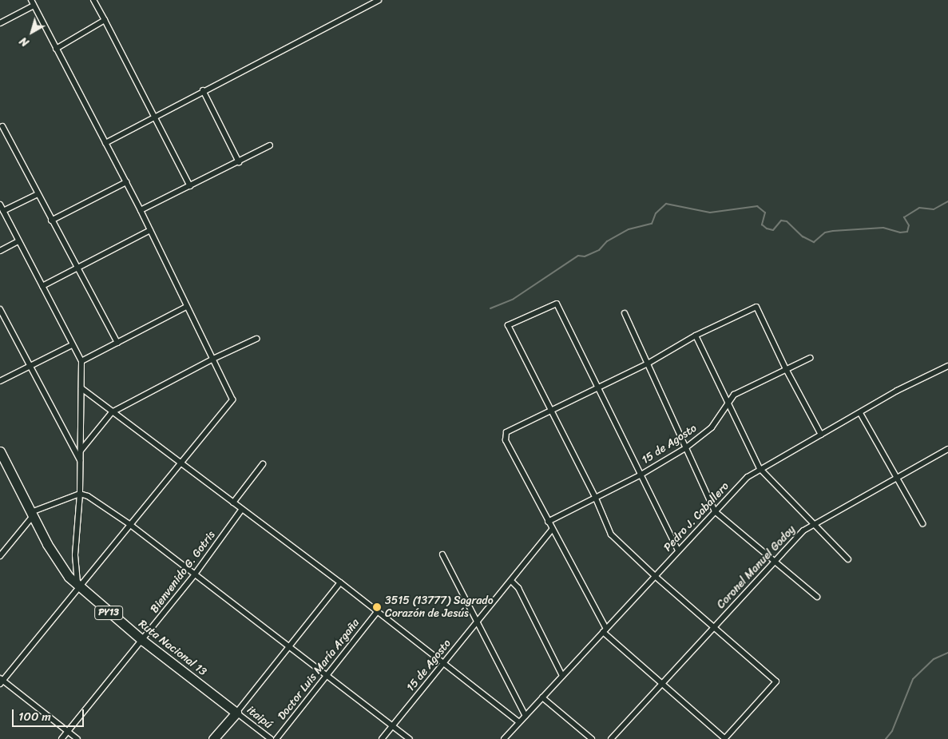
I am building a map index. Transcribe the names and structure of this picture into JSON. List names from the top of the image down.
{
  "streets": {
    "highway": ["PY13", "Ruta Nacional 13"],
    "street": [
      "15 de Agosto",
      "Pedro J. Caballero",
      "Coronel Manuel Godoy",
      "Bienvenido G. Gotris",
      "Doctor Luis María Argaña",
      "itaipú"
    ]
  },
  "crossings": [
    ["Bienvenido G. Gotris", "Ruta Nacional 13"],
    ["Ruta Nacional 13", "itaipú"]
  ],
  "places": ["3515 (13777) Sagrado Corazón de Jesús"],
  "scale_bar": "100 m",
  "north": "bottom left"
}
